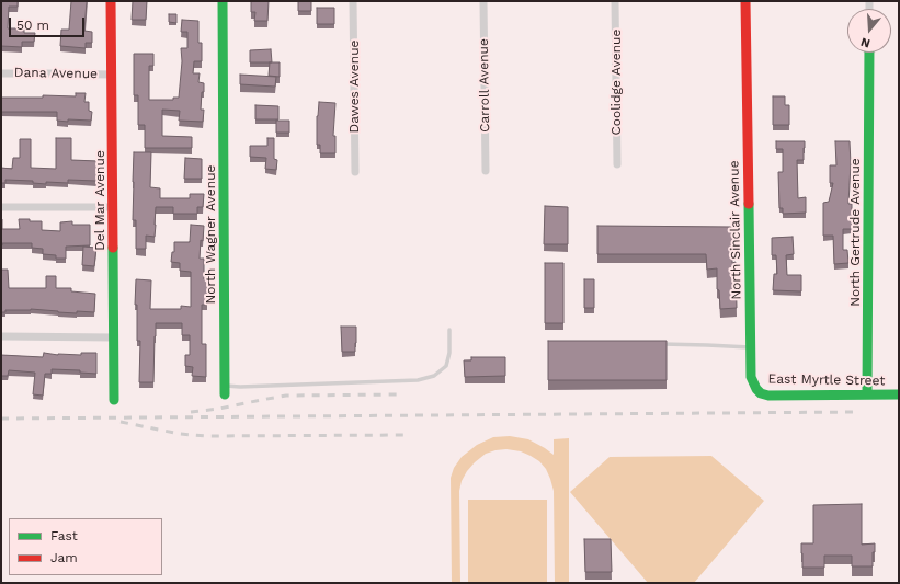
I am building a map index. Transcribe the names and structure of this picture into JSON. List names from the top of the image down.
{
  "streets": {
    "street": [
      "Dana Avenue",
      "Coolidge Avenue",
      "Carroll Avenue",
      "Dawes Avenue",
      "Del Mar Avenue",
      "North Sinclair Avenue",
      "North Gertrude Avenue",
      "North Wagner Avenue",
      "East Myrtle Street"
    ]
  },
  "crossings": [
    ["Dana Avenue", "Del Mar Avenue"],
    ["North Sinclair Avenue", "East Myrtle Street"],
    ["North Gertrude Avenue", "East Myrtle Street"]
  ],
  "legend": ["Fast", "Jam"],
  "scale_bar": "50 m",
  "north": "bottom"
}
